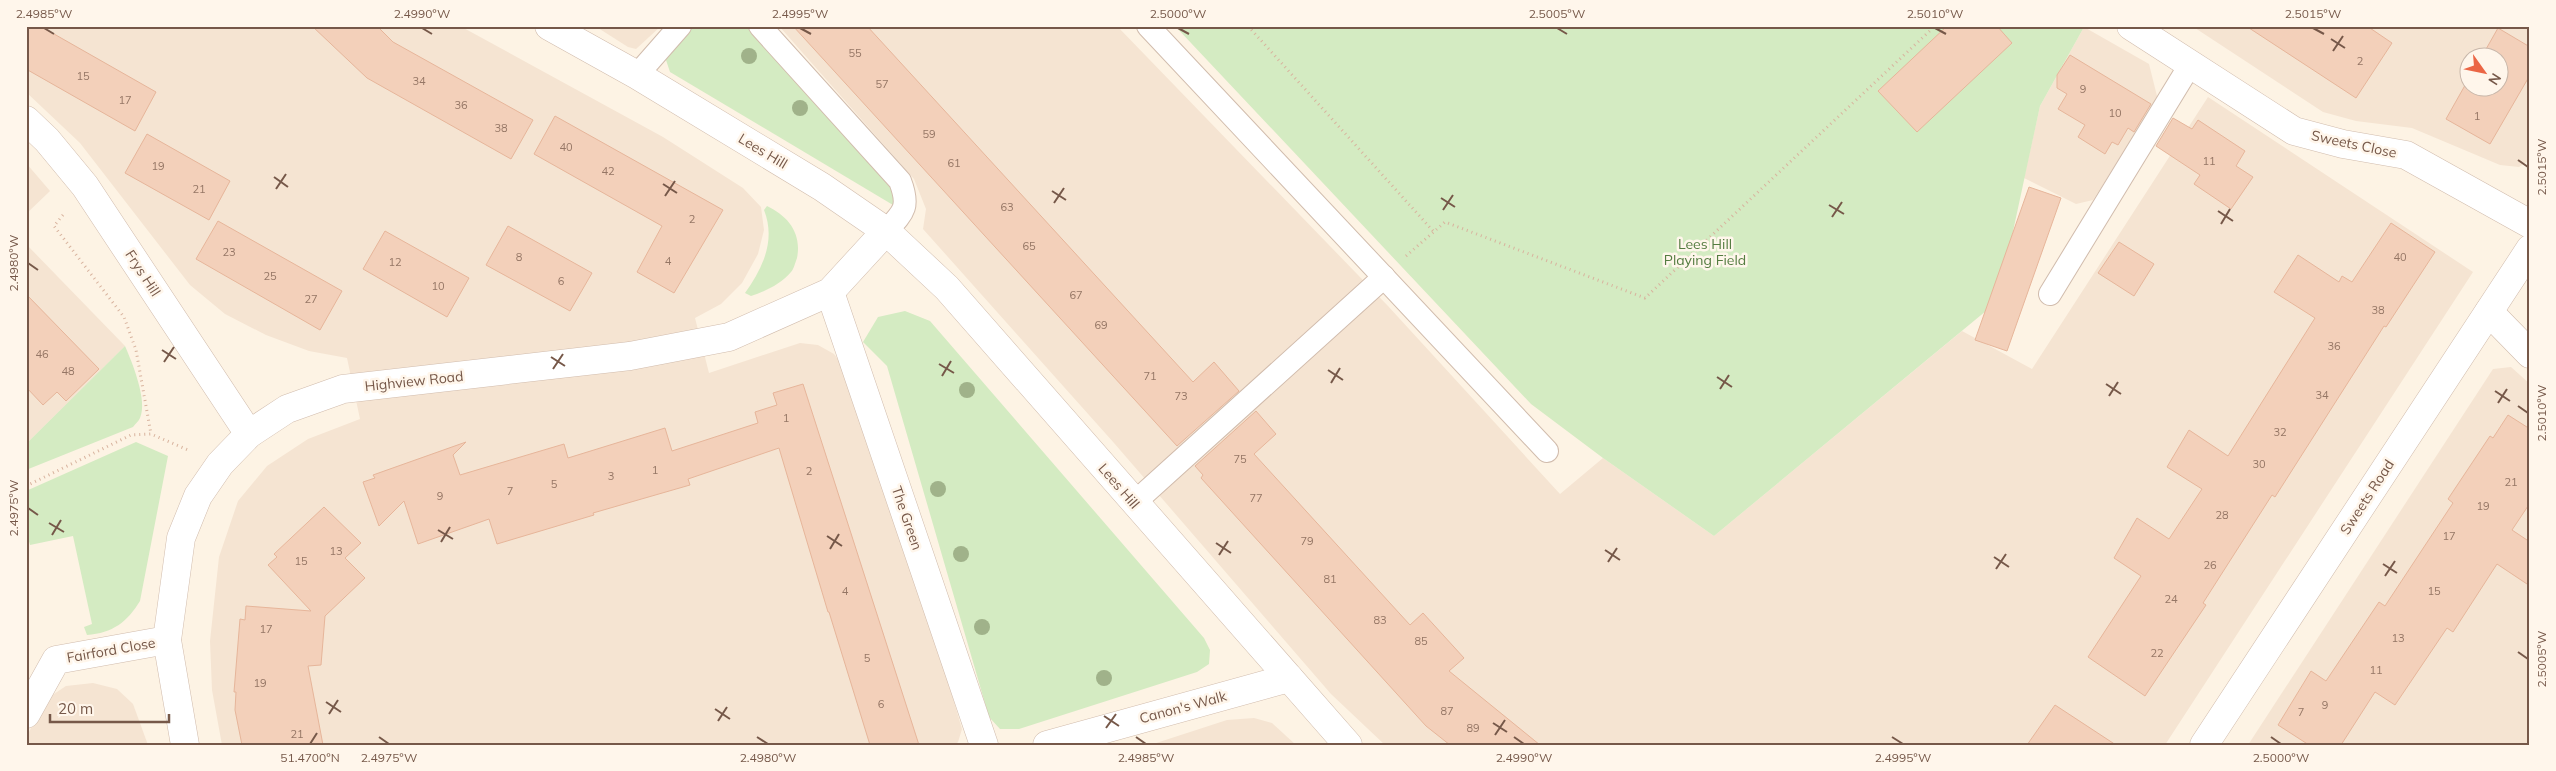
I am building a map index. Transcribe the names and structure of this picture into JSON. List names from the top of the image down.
{
  "streets": {
    "street": [
      "Sweets Close",
      "Lees Hill",
      "Frys Hill",
      "Highview Road",
      "Sweets Road",
      "The Green",
      "Fairford Close",
      "Canon's Walk"
    ]
  },
  "crossings": [
    ["Lees Hill", "Highview Road"],
    ["Lees Hill", "Canon's Walk"],
    ["Frys Hill", "Highview Road"],
    ["Highview Road", "The Green"],
    ["Highview Road", "Fairford Close"]
  ],
  "parks": ["Lees Hill Playing Field"],
  "house_numbers": [
    "55",
    "2",
    "15",
    "34",
    "57",
    "9",
    "17",
    "36",
    "10",
    "1",
    "38",
    "59",
    "40",
    "11",
    "61",
    "19",
    "42",
    "21",
    "63",
    "2",
    "65",
    "23",
    "8",
    "40",
    "4",
    "12",
    "25",
    "6",
    "10",
    "67",
    "27",
    "38",
    "69",
    "36",
    "46",
    "48",
    "71",
    "34",
    "73",
    "1",
    "32",
    "75",
    "30",
    "1",
    "2",
    "3",
    "21",
    "5",
    "7",
    "9",
    "77",
    "19",
    "28",
    "17",
    "79",
    "13",
    "15",
    "26",
    "81",
    "4",
    "15",
    "24",
    "83",
    "17",
    "13",
    "85",
    "22",
    "5",
    "11",
    "19",
    "6",
    "9",
    "87",
    "7",
    "89",
    "21"
  ],
  "scale_bar": "20 m",
  "north": "bottom right",
  "coordinates": [
    "2.4985°W",
    "2.4990°W",
    "2.4995°W",
    "2.5000°W",
    "2.5005°W",
    "2.5010°W",
    "2.5015°W",
    "2.4980°W",
    "2.4975°W",
    "51.4700°N"
  ]
}
